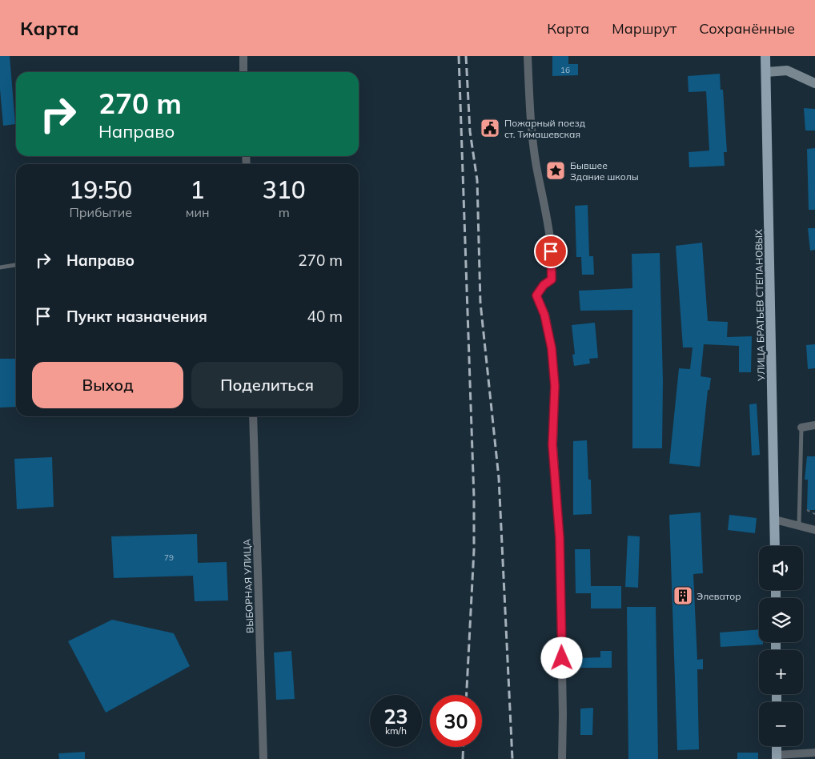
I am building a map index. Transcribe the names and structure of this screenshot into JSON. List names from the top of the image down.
{
  "streets": {
    "main road": ["УЛИЦА БРАТЬЕВ СТЕПАНОВЫХ"],
    "street": ["ВЫБОРНАЯ УЛИЦА"]
  },
  "places": {
    "public building": ["Пожарный поезд ст. Тимашевская"],
    "place": ["Бывшее Здание школы"],
    "building": ["Элеватор"]
  },
  "house_numbers": ["16", "79"],
  "page": {
    "header": "Карта",
    "nav": ["Карта", "Маршрут", "Сохранённые"],
    "turn": ["270 m", "Направо"],
    "eta": [
      "19:50",
      "Прибытие",
      "1",
      "мин",
      "310",
      "m"
    ],
    "list": [
      {
        "name": "Направо",
        "value": "270 m"
      },
      {
        "name": "Пункт назначения",
        "value": "40 m"
      }
    ],
    "buttons": ["Выход", "Поделиться"],
    "map_buttons": ["+", "−"],
    "speed": "23 km/h",
    "limit": "30"
  }
}
